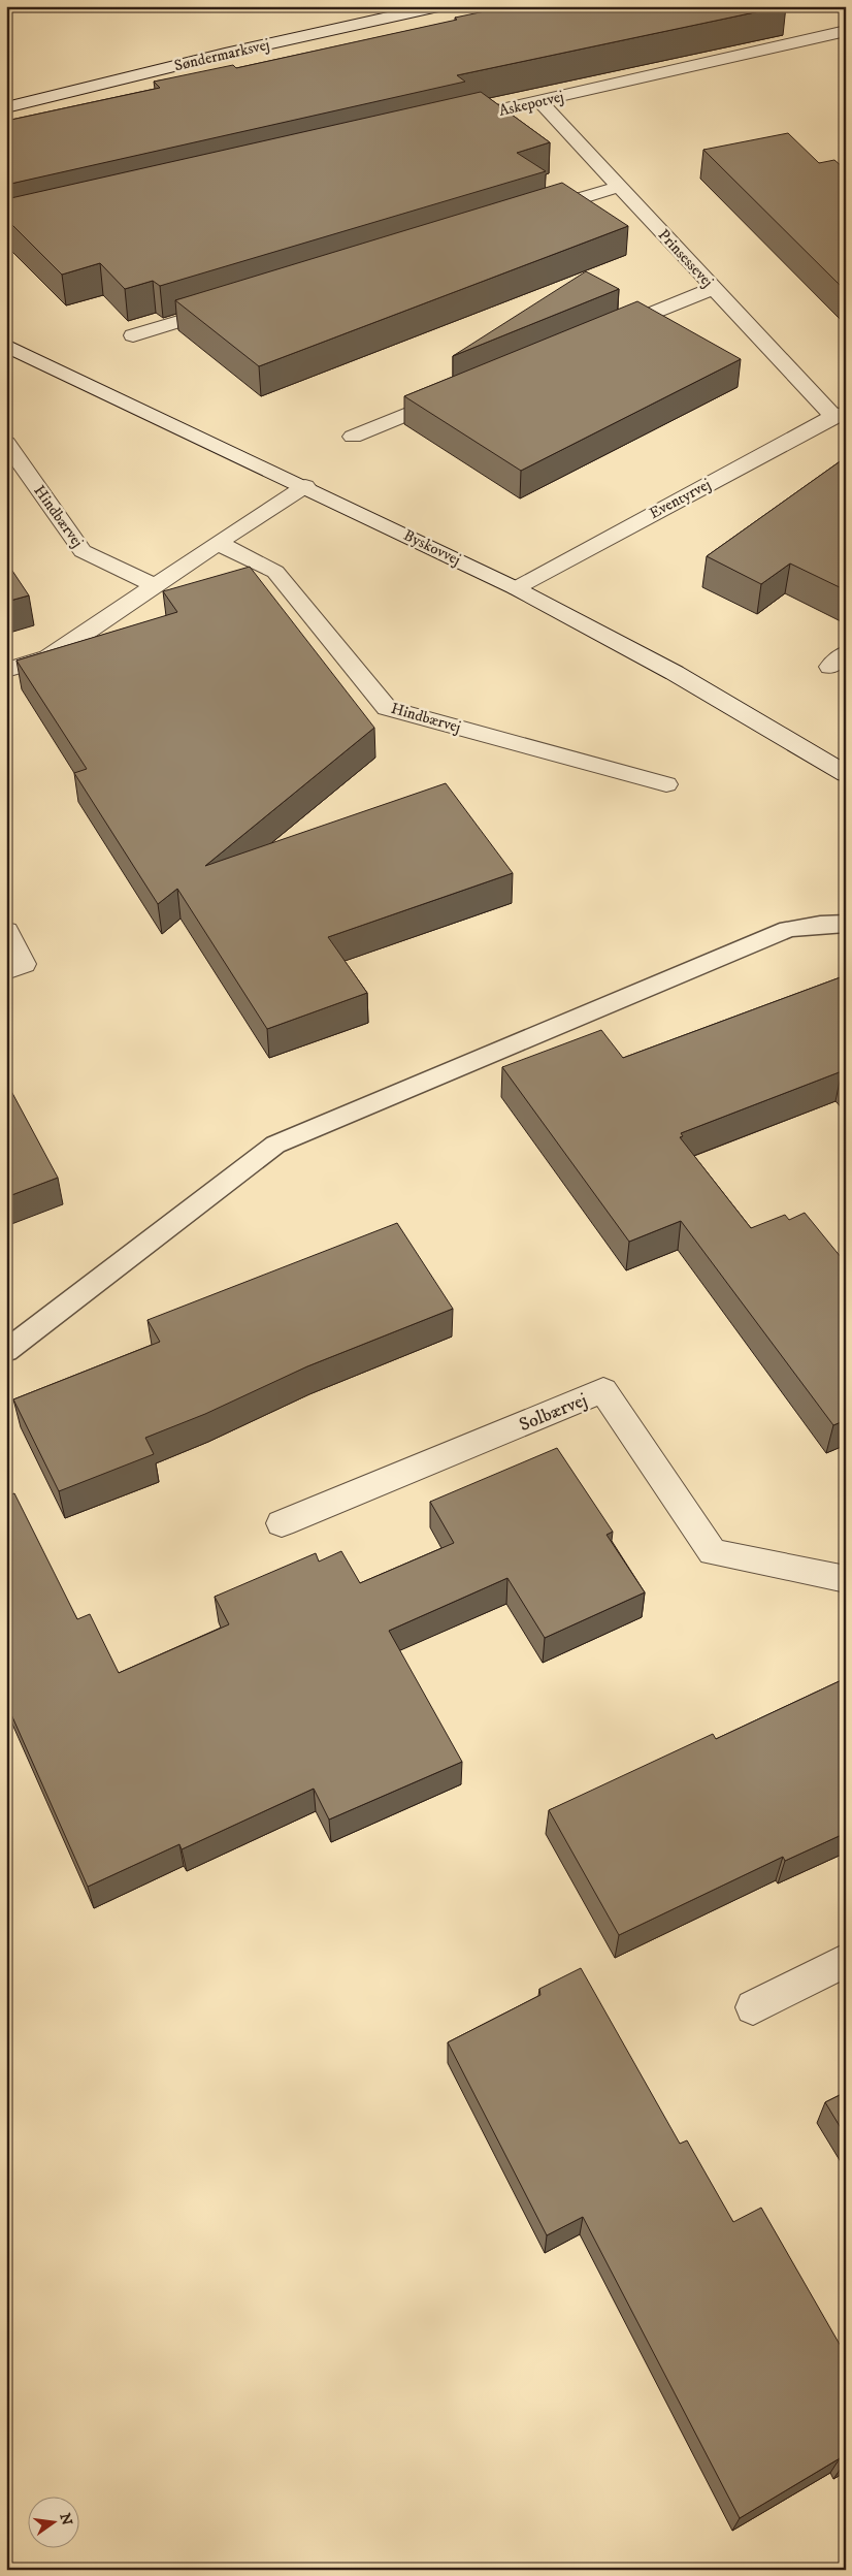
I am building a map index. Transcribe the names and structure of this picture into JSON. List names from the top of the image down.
{
  "streets": {
    "street": [
      "Søndermarksvej",
      "Askepotvej",
      "Prinsessevej",
      "Eventyrvej",
      "Hindbærvej",
      "Byskovvej",
      "Solbærvej"
    ]
  },
  "crossings": [
    ["Askepotvej", "Prinsessevej"],
    ["Prinsessevej", "Eventyrvej"],
    ["Eventyrvej", "Byskovvej"]
  ],
  "north": "right"
}
